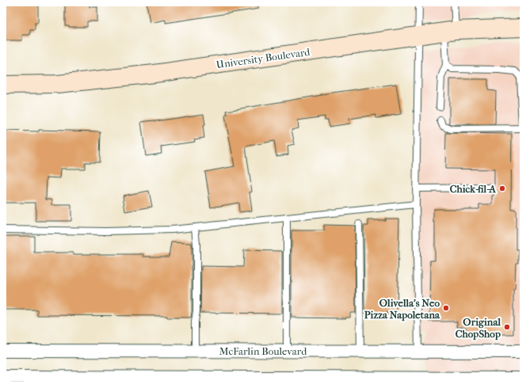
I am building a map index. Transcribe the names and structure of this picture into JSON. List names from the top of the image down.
{
  "streets": {
    "street": ["University Boulevard", "McFarlin Boulevard"]
  },
  "places": ["Chick-fil-A", "Olivella’s Neo Pizza Napoletana", "Original ChopShop"]
}
